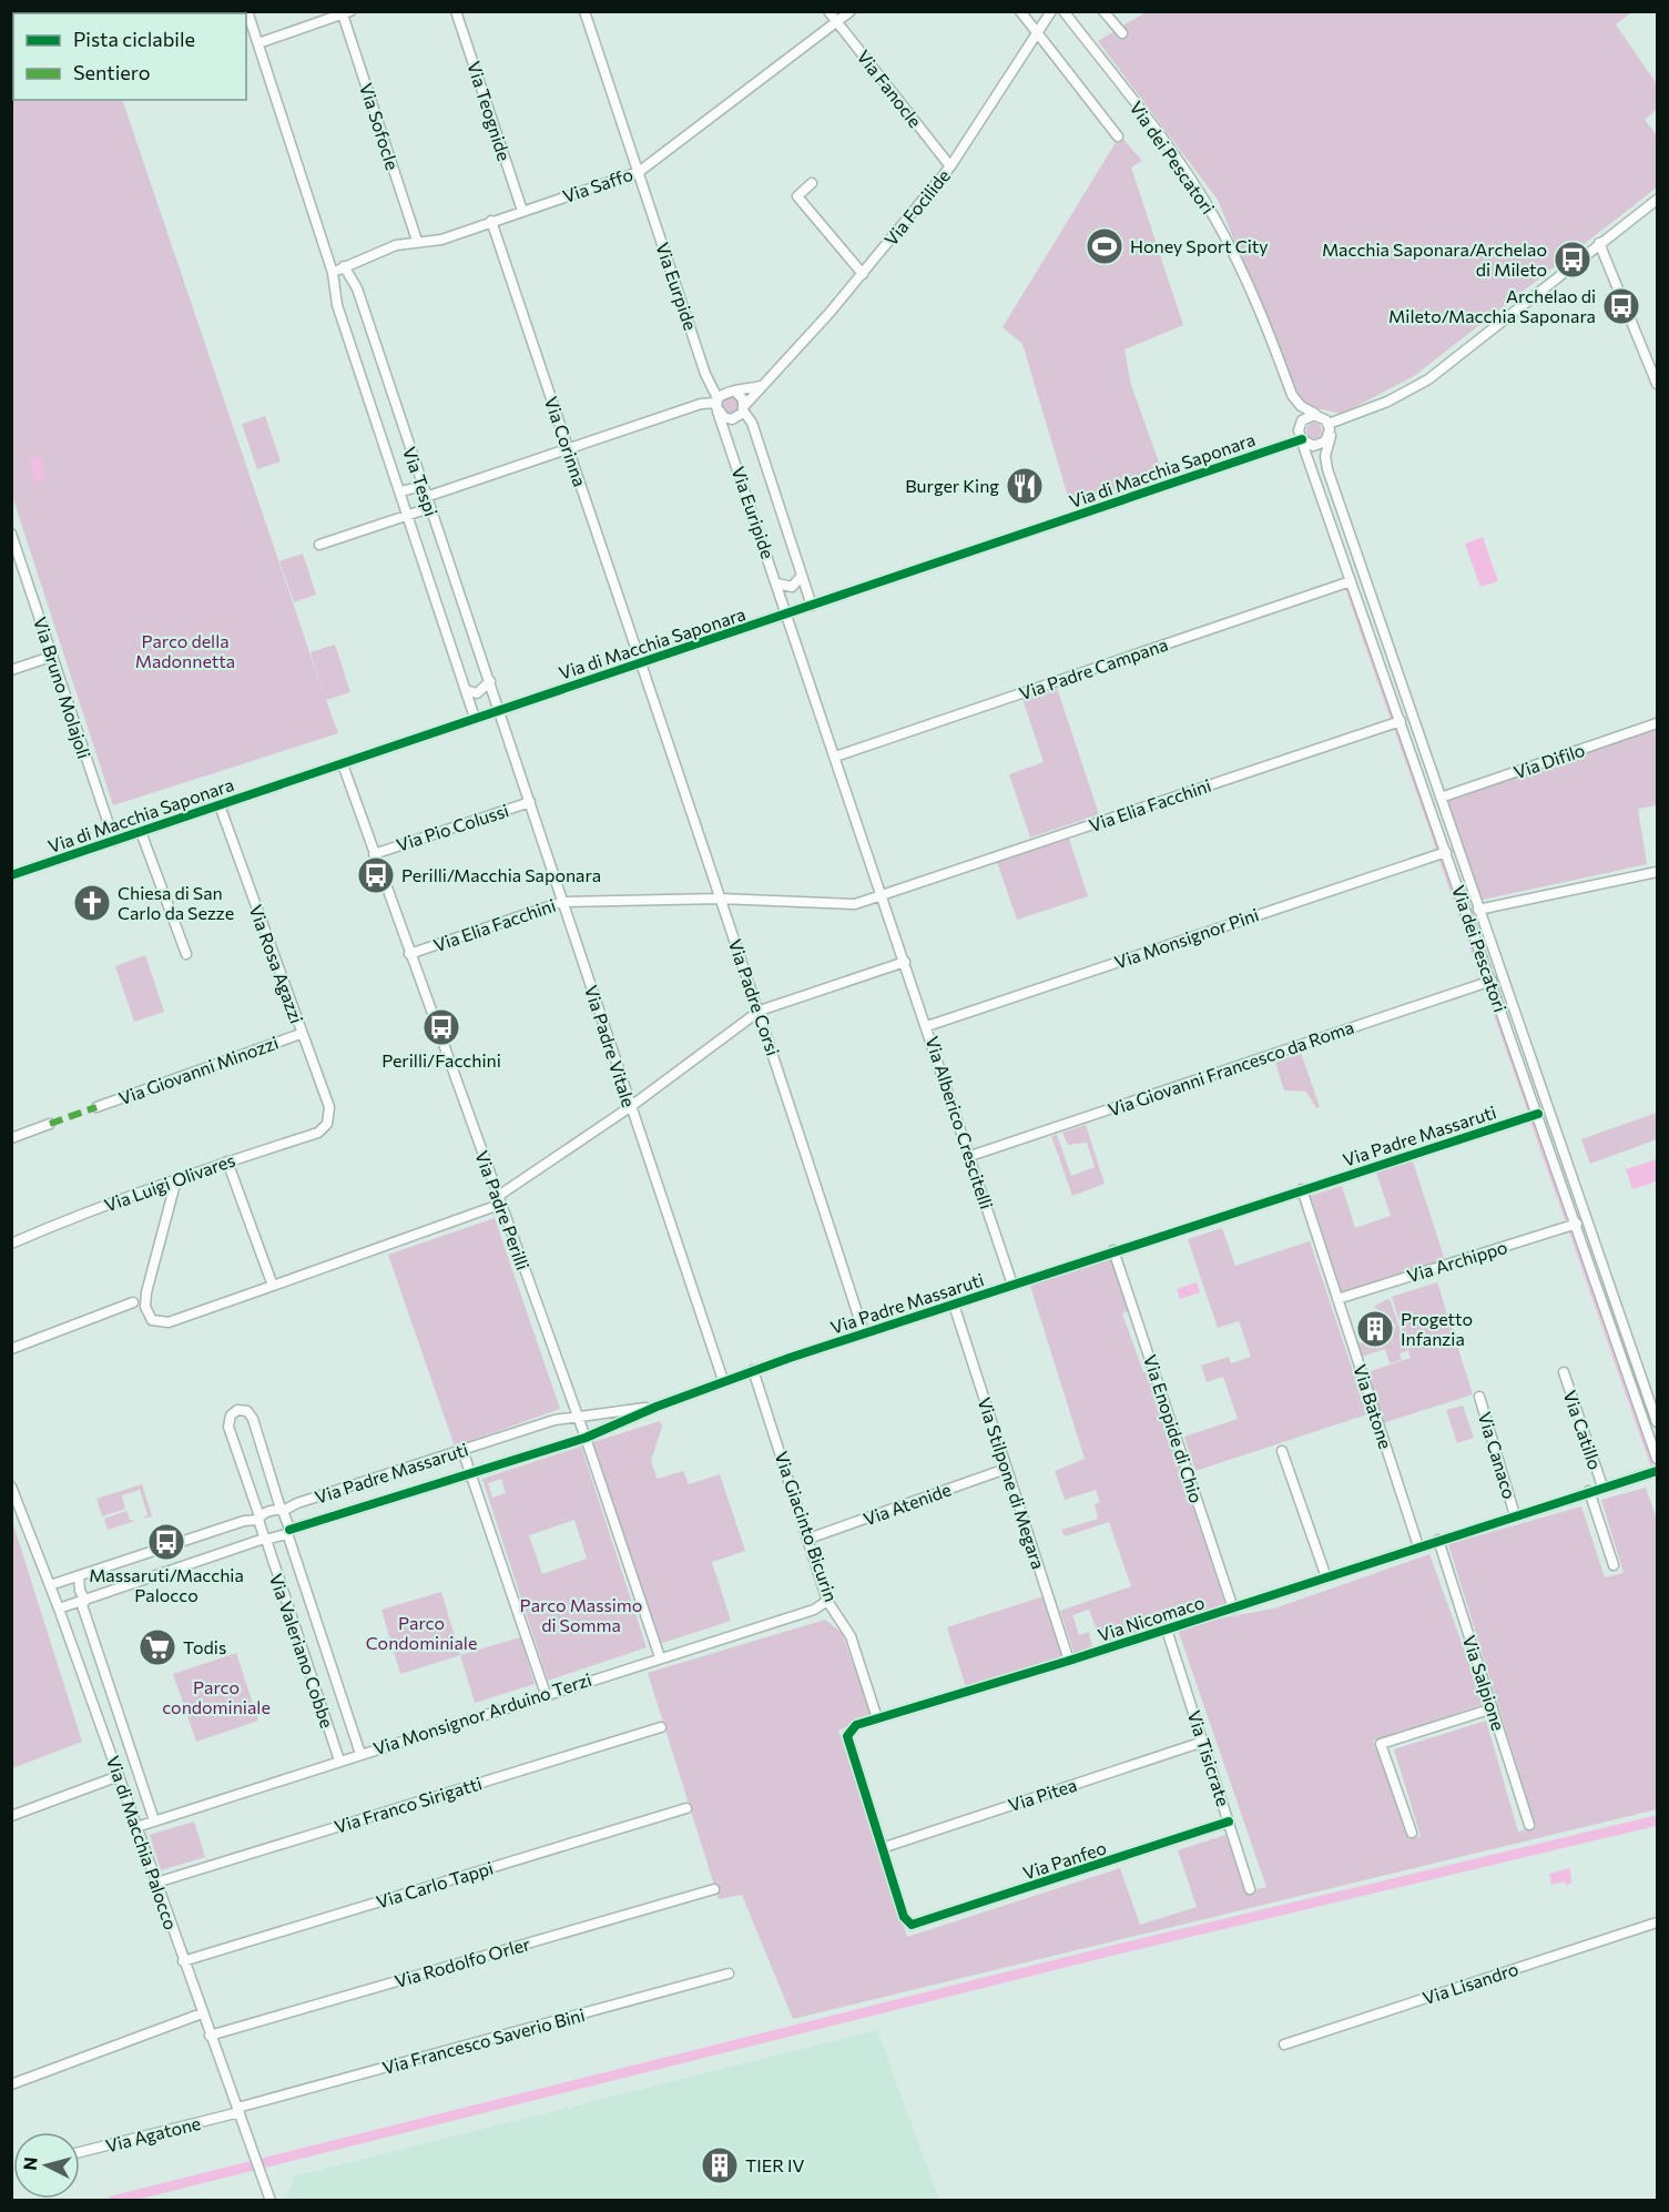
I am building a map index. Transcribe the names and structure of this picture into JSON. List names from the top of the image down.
{
  "streets": {
    "street": [
      "Via Fanocle",
      "Via Teognide",
      "Via Sofocle",
      "Via dei Pescatori",
      "Via Saffo",
      "Via Focilide",
      "Via Eurpide",
      "Via Corinna",
      "Via di Macchia Saponara",
      "Via Tespi",
      "Via Euripide",
      "Via Padre Campana",
      "Via Bruno Molajoli",
      "Via Difilo",
      "Via Elia Facchini",
      "Via Pio Colussi",
      "Via Monsignor Pini",
      "Via Rosa Agazzi",
      "Via Padre Corsi",
      "Via Padre Vitale",
      "Via Giovanni Francesco da Roma",
      "Via Giovanni Minozzi",
      "Via Alberico Crescitelli",
      "Via Padre Massaruti",
      "Via Luigi Olivares",
      "Via Padre Perilli",
      "Via Archippo",
      "Via Batone",
      "Via Enopide di Chio",
      "Via Catillo",
      "Via Canaco",
      "Via Stilpone di Megara",
      "Via Atenide",
      "Via Giacinto Bicurin",
      "Via Nicomaco",
      "Via Valeriano Cobbe",
      "Via Salpione",
      "Via Monsignor Arduino Terzi",
      "Via Tisicrate",
      "Via Pitea",
      "Via Franco Sirigatti",
      "Via di Macchia Palocco",
      "Via Panfeo",
      "Via Carlo Tappi",
      "Via Rodolfo Orler",
      "Via Lisandro",
      "Via Francesco Saverio Bini",
      "Via Agatone"
    ]
  },
  "crossings": [
    ["Via Fanocle", "Via Saffo"],
    ["Via Fanocle", "Via Focilide"],
    ["Via Teognide", "Via Saffo"],
    ["Via Sofocle", "Via Saffo"],
    ["Via dei Pescatori", "Via di Macchia Saponara"],
    ["Via dei Pescatori", "Via Padre Campana"],
    ["Via dei Pescatori", "Via Difilo"],
    ["Via dei Pescatori", "Via Elia Facchini"],
    ["Via dei Pescatori", "Via Monsignor Pini"],
    ["Via dei Pescatori", "Via Giovanni Francesco da Roma"],
    ["Via dei Pescatori", "Via Padre Massaruti"],
    ["Via dei Pescatori", "Via Archippo"],
    ["Via Saffo", "Via Eurpide"],
    ["Via Saffo", "Via Corinna"],
    ["Via Saffo", "Via Tespi"],
    ["Via Focilide", "Via Eurpide"],
    ["Via Focilide", "Via Euripide"],
    ["Via Eurpide", "Via Euripide"],
    ["Via Corinna", "Via di Macchia Saponara"],
    ["Via Corinna", "Via Padre Corsi"],
    ["Via di Macchia Saponara", "Via Tespi"],
    ["Via di Macchia Saponara", "Via Euripide"],
    ["Via di Macchia Saponara", "Via Bruno Molajoli"],
    ["Via di Macchia Saponara", "Via Rosa Agazzi"],
    ["Via di Macchia Saponara", "Via Padre Corsi"],
    ["Via di Macchia Saponara", "Via Padre Vitale"],
    ["Via di Macchia Saponara", "Via Padre Perilli"],
    ["Via Tespi", "Via Padre Vitale"],
    ["Via Elia Facchini", "Via Padre Corsi"],
    ["Via Elia Facchini", "Via Padre Vitale"],
    ["Via Elia Facchini", "Via Alberico Crescitelli"],
    ["Via Elia Facchini", "Via Padre Perilli"],
    ["Via Pio Colussi", "Via Padre Vitale"],
    ["Via Pio Colussi", "Via Padre Perilli"],
    ["Via Monsignor Pini", "Via Alberico Crescitelli"],
    ["Via Rosa Agazzi", "Via Giovanni Minozzi"],
    ["Via Rosa Agazzi", "Via Luigi Olivares"],
    ["Via Padre Corsi", "Via Padre Massaruti"],
    ["Via Padre Vitale", "Via Padre Massaruti"],
    ["Via Giovanni Francesco da Roma", "Via Alberico Crescitelli"],
    ["Via Alberico Crescitelli", "Via Padre Massaruti"],
    ["Via Padre Massaruti", "Via Padre Perilli"],
    ["Via Padre Massaruti", "Via Batone"],
    ["Via Padre Massaruti", "Via Enopide di Chio"],
    ["Via Padre Massaruti", "Via Stilpone di Megara"],
    ["Via Padre Massaruti", "Via Giacinto Bicurin"],
    ["Via Padre Massaruti", "Via Valeriano Cobbe"],
    ["Via Padre Massaruti", "Via di Macchia Palocco"],
    ["Via Padre Perilli", "Via Monsignor Arduino Terzi"],
    ["Via Archippo", "Via Batone"],
    ["Via Batone", "Via Nicomaco"],
    ["Via Enopide di Chio", "Via Nicomaco"],
    ["Via Catillo", "Via Nicomaco"],
    ["Via Canaco", "Via Nicomaco"],
    ["Via Stilpone di Megara", "Via Atenide"],
    ["Via Stilpone di Megara", "Via Nicomaco"],
    ["Via Atenide", "Via Giacinto Bicurin"],
    ["Via Giacinto Bicurin", "Via Nicomaco"],
    ["Via Giacinto Bicurin", "Via Monsignor Arduino Terzi"],
    ["Via Nicomaco", "Via Salpione"],
    ["Via Nicomaco", "Via Tisicrate"],
    ["Via Nicomaco", "Via Pitea"],
    ["Via Nicomaco", "Via Panfeo"],
    ["Via Valeriano Cobbe", "Via Monsignor Arduino Terzi"],
    ["Via Monsignor Arduino Terzi", "Via di Macchia Palocco"],
    ["Via Tisicrate", "Via Pitea"],
    ["Via Tisicrate", "Via Panfeo"],
    ["Via Franco Sirigatti", "Via di Macchia Palocco"],
    ["Via di Macchia Palocco", "Via Carlo Tappi"],
    ["Via di Macchia Palocco", "Via Rodolfo Orler"],
    ["Via di Macchia Palocco", "Via Francesco Saverio Bini"],
    ["Via di Macchia Palocco", "Via Agatone"],
    ["Via Francesco Saverio Bini", "Via Agatone"]
  ],
  "parks": [
    "Parco della Madonnetta",
    "Parco Massimo di Somma",
    "Parco Condominiale",
    "Parco condominiale"
  ],
  "places": {
    "sports": ["Honey Sport City"],
    "bus stop": [
      "Macchia Saponara/Archelao di Mileto",
      "Archelao di Mileto/Macchia Saponara",
      "Perilli/Macchia Saponara",
      "Perilli/Facchini",
      "Massaruti/Macchia Palocco"
    ],
    "restaurant": ["Burger King"],
    "church": ["Chiesa di San Carlo da Sezze"],
    "building": ["Progetto Infanzia", "TIER IV"],
    "supermarket": ["Todis"]
  },
  "legend": ["Pista ciclabile", "Sentiero"],
  "north": "left"
}
